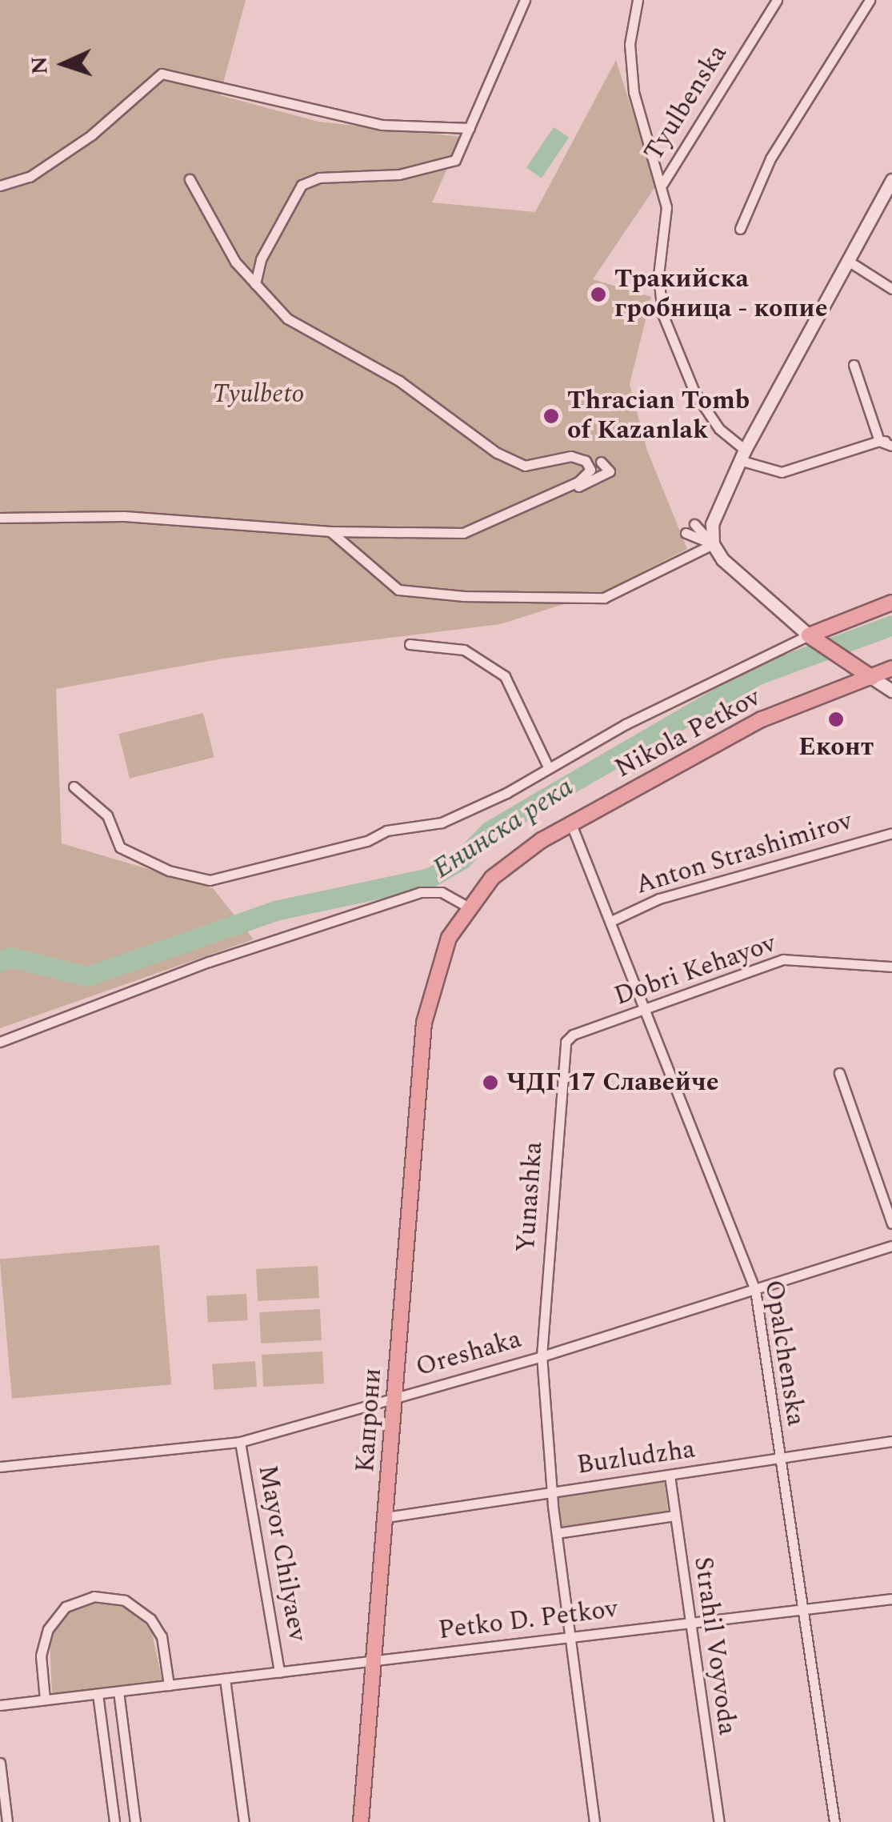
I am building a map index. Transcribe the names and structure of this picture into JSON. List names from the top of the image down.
{
  "streets": {
    "main road": ["Nikola Petkov", "Капрони"],
    "street": [
      "Tyulbenska",
      "Anton Strashimirov",
      "Dobri Kehayov",
      "Yunashka",
      "Opalchenska",
      "Oreshaka",
      "Buzludzha",
      "Mayor Chilyaev",
      "Petko D. Petkov",
      "Strahil Voyvoda"
    ]
  },
  "crossings": [
    ["Nikola Petkov", "Opalchenska"],
    ["Nikola Petkov", "Капрони"],
    ["Anton Strashimirov", "Opalchenska"],
    ["Dobri Kehayov", "Yunashka"],
    ["Dobri Kehayov", "Opalchenska"],
    ["Yunashka", "Oreshaka"],
    ["Yunashka", "Buzludzha"],
    ["Yunashka", "Petko D. Petkov"],
    ["Opalchenska", "Oreshaka"],
    ["Opalchenska", "Buzludzha"],
    ["Opalchenska", "Petko D. Petkov"],
    ["Oreshaka", "Капрони"],
    ["Oreshaka", "Mayor Chilyaev"],
    ["Капрони", "Buzludzha"],
    ["Капрони", "Petko D. Petkov"],
    ["Buzludzha", "Strahil Voyvoda"],
    ["Mayor Chilyaev", "Petko D. Petkov"],
    ["Petko D. Petkov", "Strahil Voyvoda"]
  ],
  "water": ["Енинска река"],
  "parks": ["Tyulbeto"],
  "places": [
    "Тракийска гробница - копие",
    "Thracian Tomb of Kazanlak",
    "Еконт",
    "ЧДГ 17 Славейче"
  ],
  "north": "left"
}
